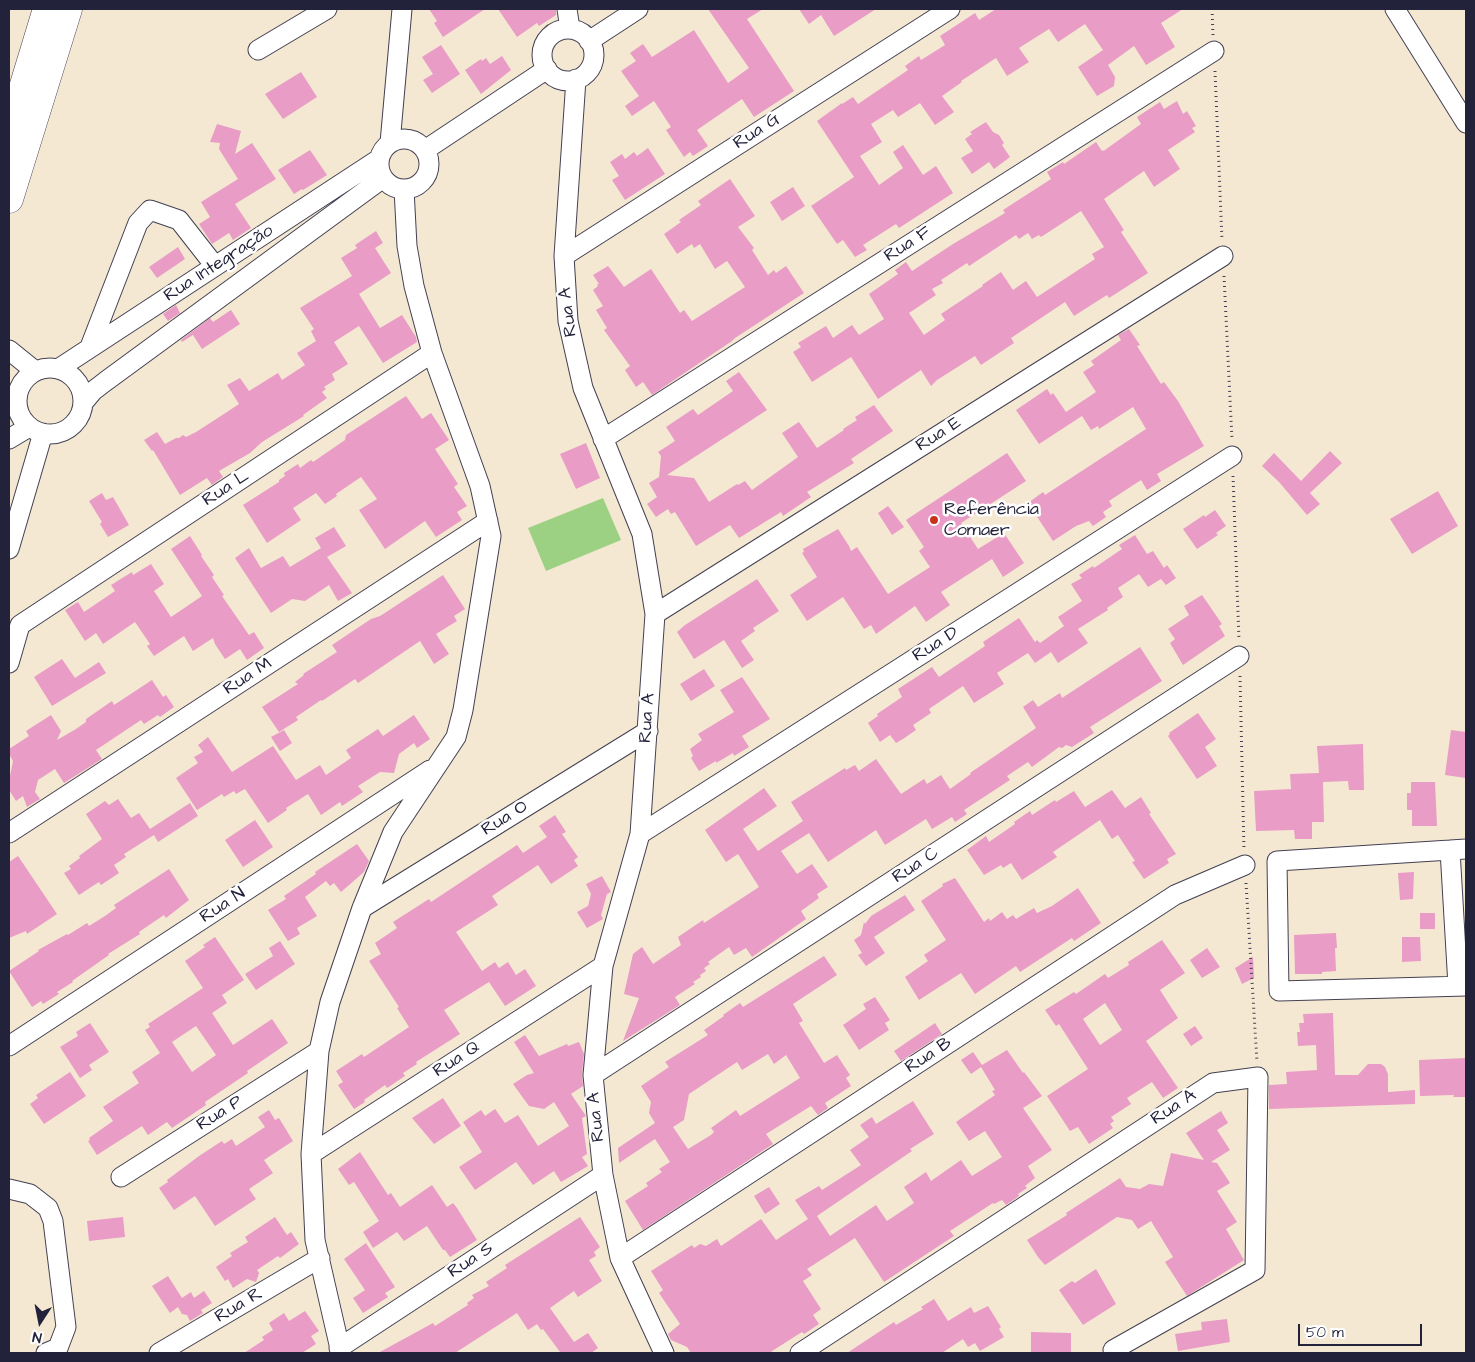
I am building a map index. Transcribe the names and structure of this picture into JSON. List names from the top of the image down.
{
  "streets": {
    "street": [
      "Rua G",
      "Rua F",
      "Rua Integração",
      "Rua A",
      "Rua E",
      "Rua L",
      "Rua D",
      "Rua M",
      "Rua O",
      "Rua C",
      "Rua N",
      "Rua B",
      "Rua Q",
      "Rua P",
      "Rua S",
      "Rua R"
    ]
  },
  "crossings": [
    ["Rua G", "Rua A"],
    ["Rua F", "Rua A"],
    ["Rua A", "Rua E"],
    ["Rua A", "Rua D"],
    ["Rua A", "Rua O"],
    ["Rua A", "Rua C"],
    ["Rua A", "Rua B"],
    ["Rua A", "Rua Q"],
    ["Rua A", "Rua S"]
  ],
  "places": ["Referência Comaer"],
  "scale_bar": "50 m",
  "north": "bottom"
}
